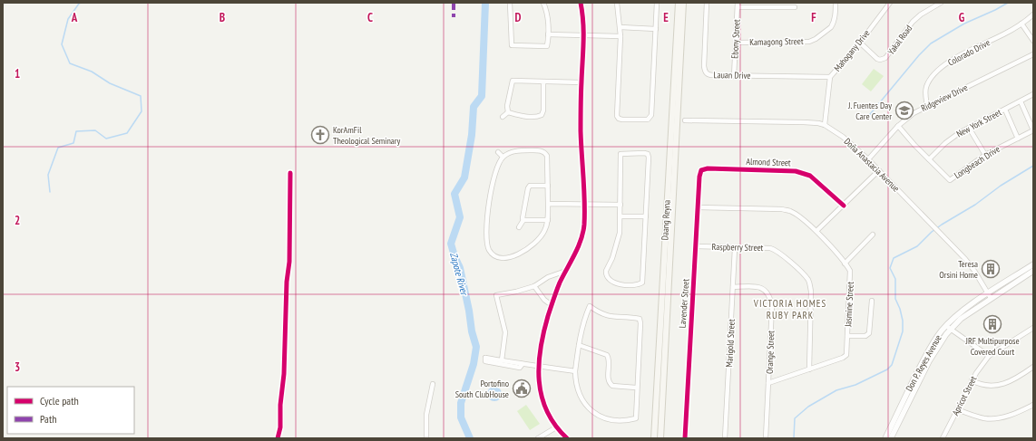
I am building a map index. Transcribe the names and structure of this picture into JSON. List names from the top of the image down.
{
  "streets": {
    "main road": ["Daang Reyna"],
    "street": [
      "Ebony Street",
      "Yakal Road",
      "Kamagong Street",
      "Mahogany Drive",
      "Colorado Drive",
      "Lauan Drive",
      "Ridgeview Drive",
      "New York Street",
      "Almond Street",
      "Longbeach Drive",
      "Doña Anastacia Avenue",
      "Raspberry Street",
      "Lavender Street",
      "Jasmine Street",
      "Marigold Street",
      "Orange Street",
      "Don P. Reyes Avenue",
      "Apricot Street"
    ]
  },
  "crossings": [
    ["Ebony Street", "Kamagong Street"],
    ["Ebony Street", "Lauan Drive"],
    ["Yakal Road", "Mahogany Drive"],
    ["Mahogany Drive", "Lauan Drive"],
    ["Mahogany Drive", "Doña Anastacia Avenue"],
    ["Colorado Drive", "Ridgeview Drive"],
    ["Ridgeview Drive", "Longbeach Drive"],
    ["Ridgeview Drive", "Doña Anastacia Avenue"],
    ["New York Street", "Longbeach Drive"],
    ["Almond Street", "Lavender Street"],
    ["Doña Anastacia Avenue", "Don P. Reyes Avenue"],
    ["Raspberry Street", "Lavender Street"],
    ["Raspberry Street", "Jasmine Street"],
    ["Raspberry Street", "Marigold Street"],
    ["Lavender Street", "Jasmine Street"],
    ["Jasmine Street", "Orange Street"],
    ["Marigold Street", "Orange Street"]
  ],
  "districts": ["VICTORIA HOMES RUBY PARK"],
  "water": ["Zapote River"],
  "places": {
    "school or university": ["J. Fuentes Day Care Center"],
    "church": ["KorAmFil Theological Seminary"],
    "building": ["Teresa Orsini Home", "JRF Multipurpose Covered Court"],
    "public building": ["Portofino South ClubHouse"]
  },
  "legend": ["Cycle path", "Path"],
  "grid": {
    "columns": [
      "A",
      "B",
      "C",
      "D",
      "E",
      "F",
      "G"
    ],
    "rows": ["1", "2", "3"]
  }
}
